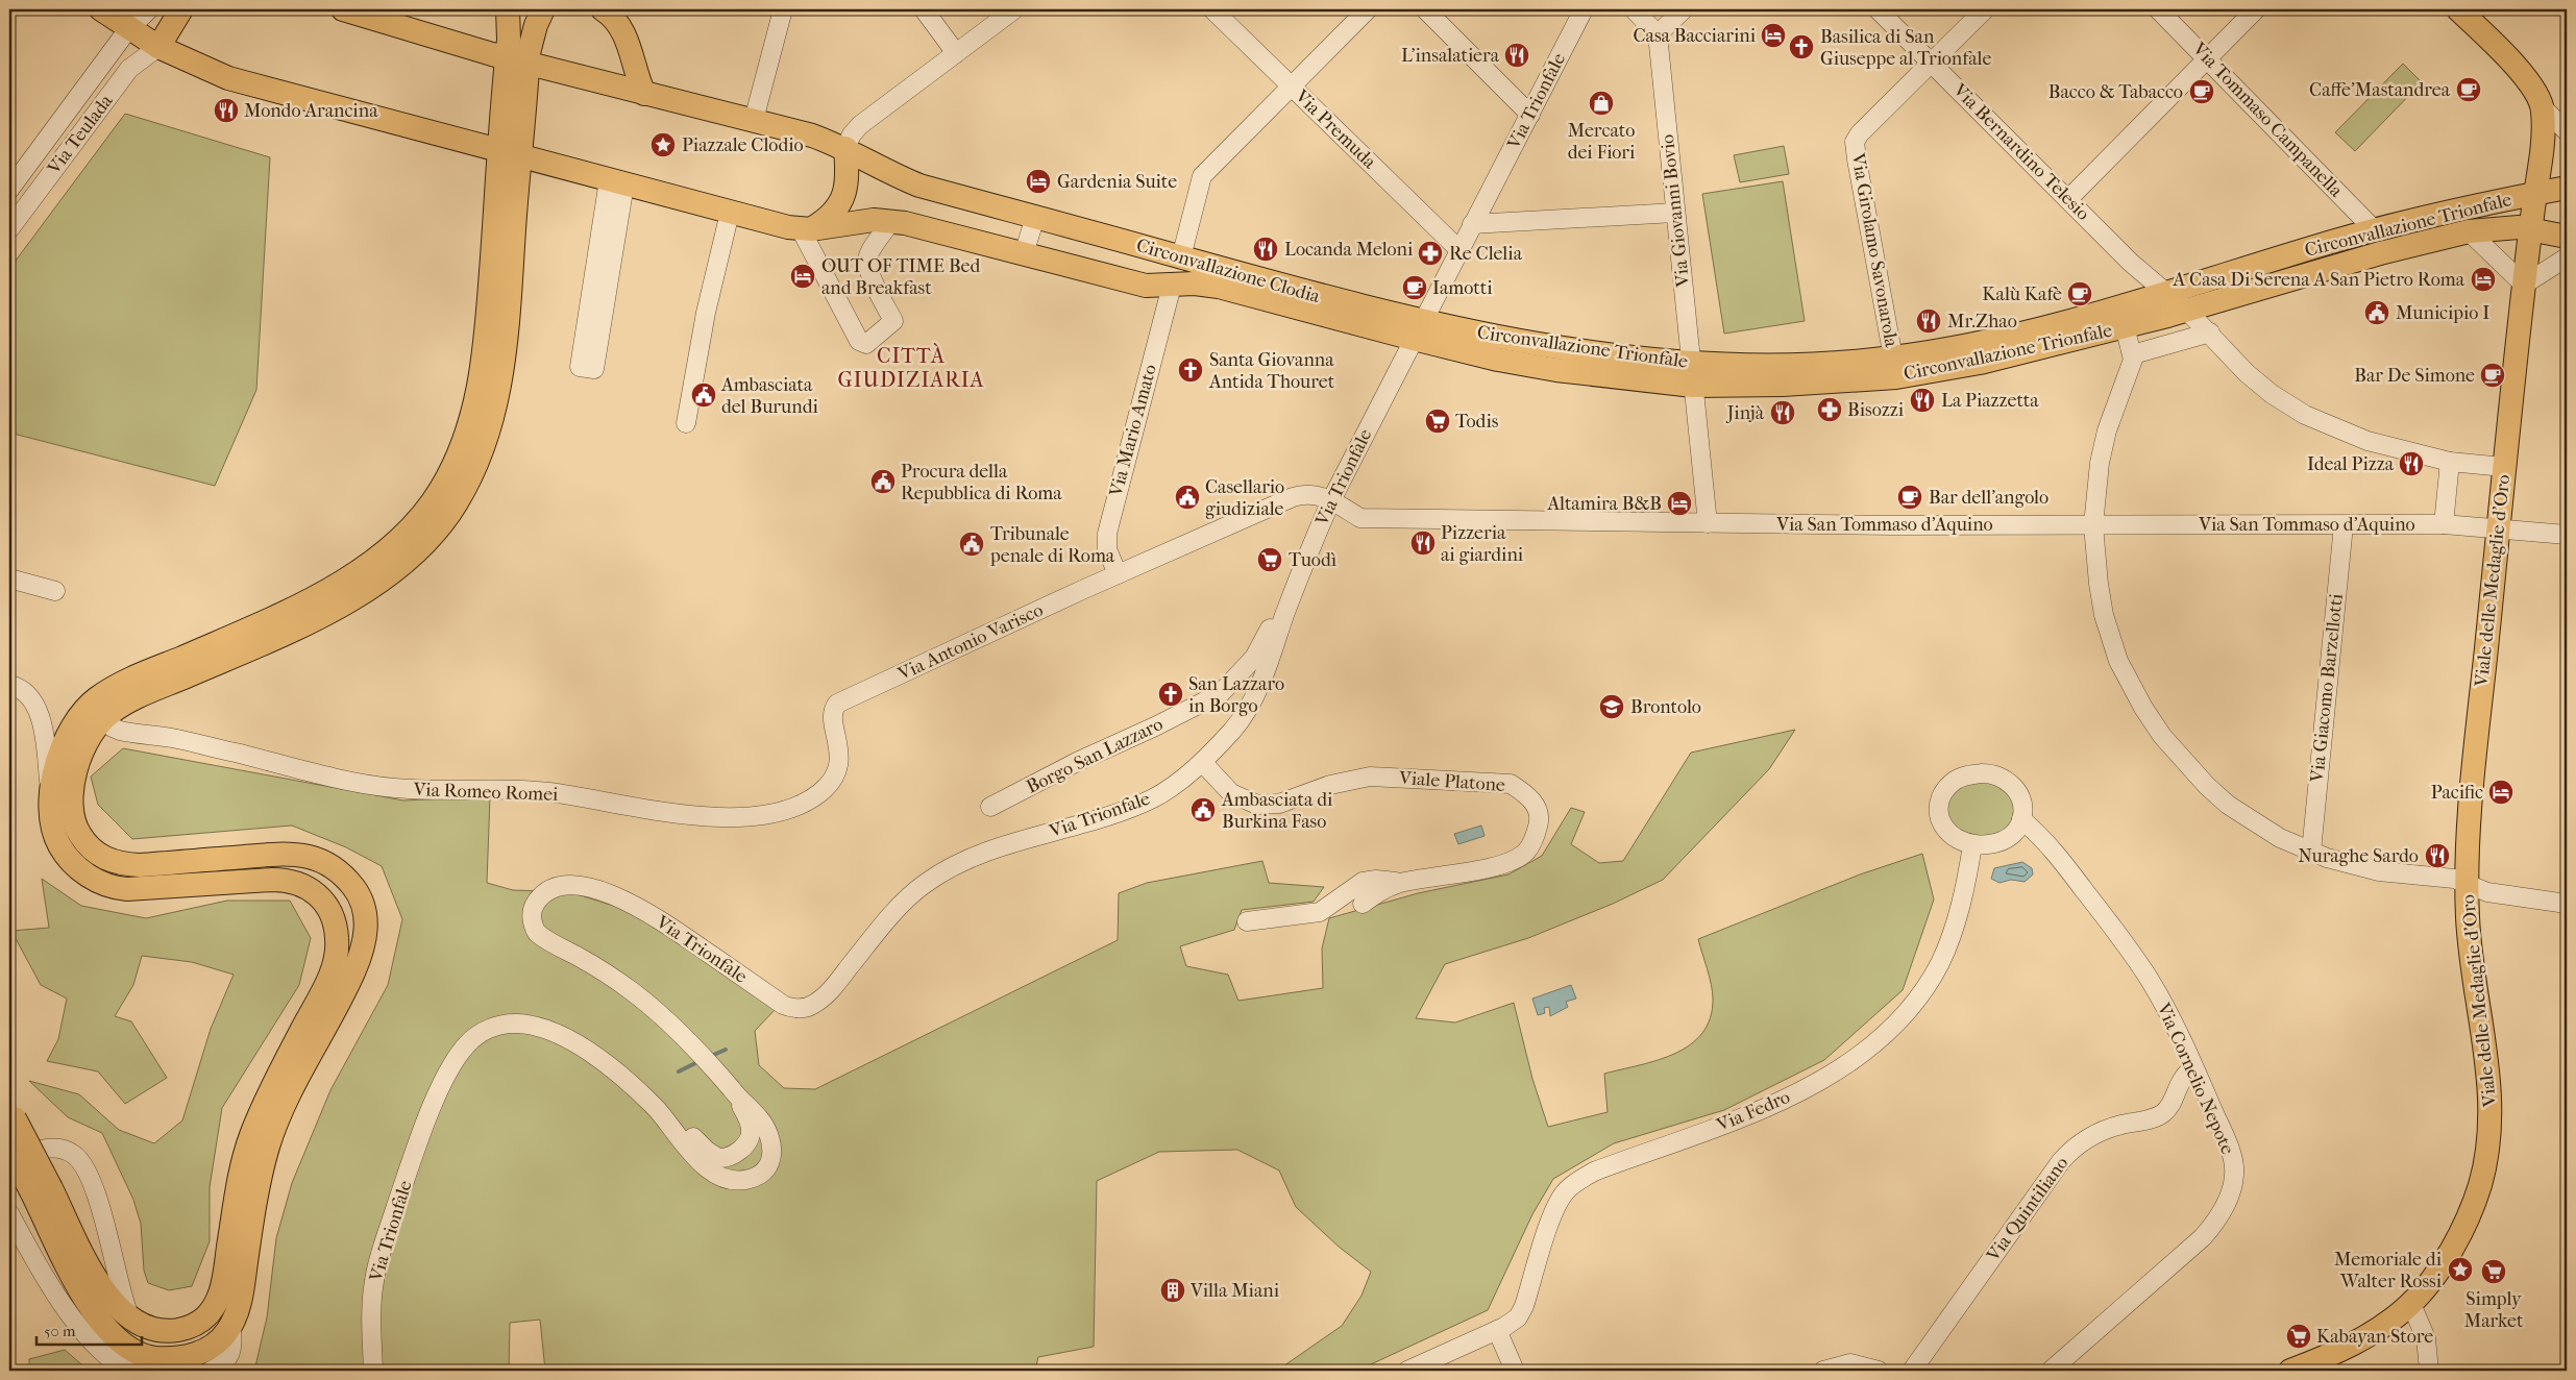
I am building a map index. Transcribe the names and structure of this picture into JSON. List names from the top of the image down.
{
  "streets": {
    "main road": ["Circonvallazione Trionfale", "Circonvallazione Clodia", "Viale delle Medaglie d'Oro"],
    "street": [
      "Via Trionfale",
      "Via Tommaso Campanella",
      "Via Premuda",
      "Via Teulada",
      "Via Bernardino Telesio",
      "Via Giovanni Bovio",
      "Via Girolamo Savonarola",
      "Via Mario Amato",
      "Via San Tommaso d'Aquino",
      "Via Antonio Varisco",
      "Via Giacomo Barzellotti",
      "Borgo San Lazzaro",
      "Viale Platone",
      "Via Romeo Romei",
      "Via Cornelio Nepote",
      "Via Fedro",
      "Via Quintiliano"
    ]
  },
  "crossings": [
    ["Via Trionfale", "Via Premuda"],
    ["Via Trionfale", "Circonvallazione Trionfale"],
    ["Via Trionfale", "Circonvallazione Clodia"],
    ["Via Trionfale", "Via San Tommaso d'Aquino"],
    ["Via Trionfale", "Via Antonio Varisco"],
    ["Via Trionfale", "Borgo San Lazzaro"],
    ["Via Trionfale", "Viale Platone"],
    ["Via Tommaso Campanella", "Circonvallazione Trionfale"],
    ["Via Bernardino Telesio", "Circonvallazione Trionfale"],
    ["Via Bernardino Telesio", "Via Girolamo Savonarola"],
    ["Via Bernardino Telesio", "Viale delle Medaglie d'Oro"],
    ["Via Giovanni Bovio", "Circonvallazione Trionfale"],
    ["Via Giovanni Bovio", "Via San Tommaso d'Aquino"],
    ["Circonvallazione Trionfale", "Via Girolamo Savonarola"],
    ["Circonvallazione Trionfale", "Circonvallazione Clodia"],
    ["Circonvallazione Trionfale", "Viale delle Medaglie d'Oro"],
    ["Circonvallazione Clodia", "Via Mario Amato"],
    ["Via Mario Amato", "Via Antonio Varisco"],
    ["Via San Tommaso d'Aquino", "Viale delle Medaglie d'Oro"],
    ["Via San Tommaso d'Aquino", "Via Antonio Varisco"],
    ["Via San Tommaso d'Aquino", "Via Giacomo Barzellotti"],
    ["Via Antonio Varisco", "Via Romeo Romei"],
    ["Via Cornelio Nepote", "Via Fedro"],
    ["Via Cornelio Nepote", "Via Quintiliano"]
  ],
  "districts": ["CITTÀ GIUDIZIARIA"],
  "places": {
    "hotel": [
      "Casa Bacciarini",
      "Gardenia Suite",
      "OUT OF TIME Bed and Breakfast",
      "A Casa Di Serena A San Pietro Roma",
      "Altamira B&B",
      "Pacific"
    ],
    "church": ["Basilica di San Giuseppe al Trionfale", "Santa Giovanna Antida Thouret", "San Lazzaro in Borgo"],
    "restaurant": [
      "L'insalatiera",
      "Mondo Arancina",
      "Locanda Meloni",
      "Mr.Zhao",
      "La Piazzetta",
      "Jinjà",
      "Ideal Pizza",
      "Pizzeria ai giardini",
      "Nuraghe Sardo"
    ],
    "cafe": [
      "Caffe'Mastandrea",
      "Bacco & Tabacco",
      "Iamotti",
      "Kalù Kafè",
      "Bar De Simone",
      "Bar dell'angolo"
    ],
    "shop": ["Mercato dei Fiori"],
    "place": ["Piazzale Clodio", "Memoriale di Walter Rossi"],
    "pharmacy": ["Re Clelia", "Bisozzi"],
    "public building": [
      "Municipio I",
      "Ambasciata del Burundi",
      "Procura della Repubblica di Roma",
      "Casellario giudiziale",
      "Tribunale penale di Roma",
      "Ambasciata di Burkina Faso"
    ],
    "supermarket": [
      "Todis",
      "Tuodì",
      "Simply Market",
      "Kabayan Store"
    ],
    "school or university": ["Brontolo"],
    "building": ["Villa Miani"]
  },
  "scale_bar": "50 m"
}
